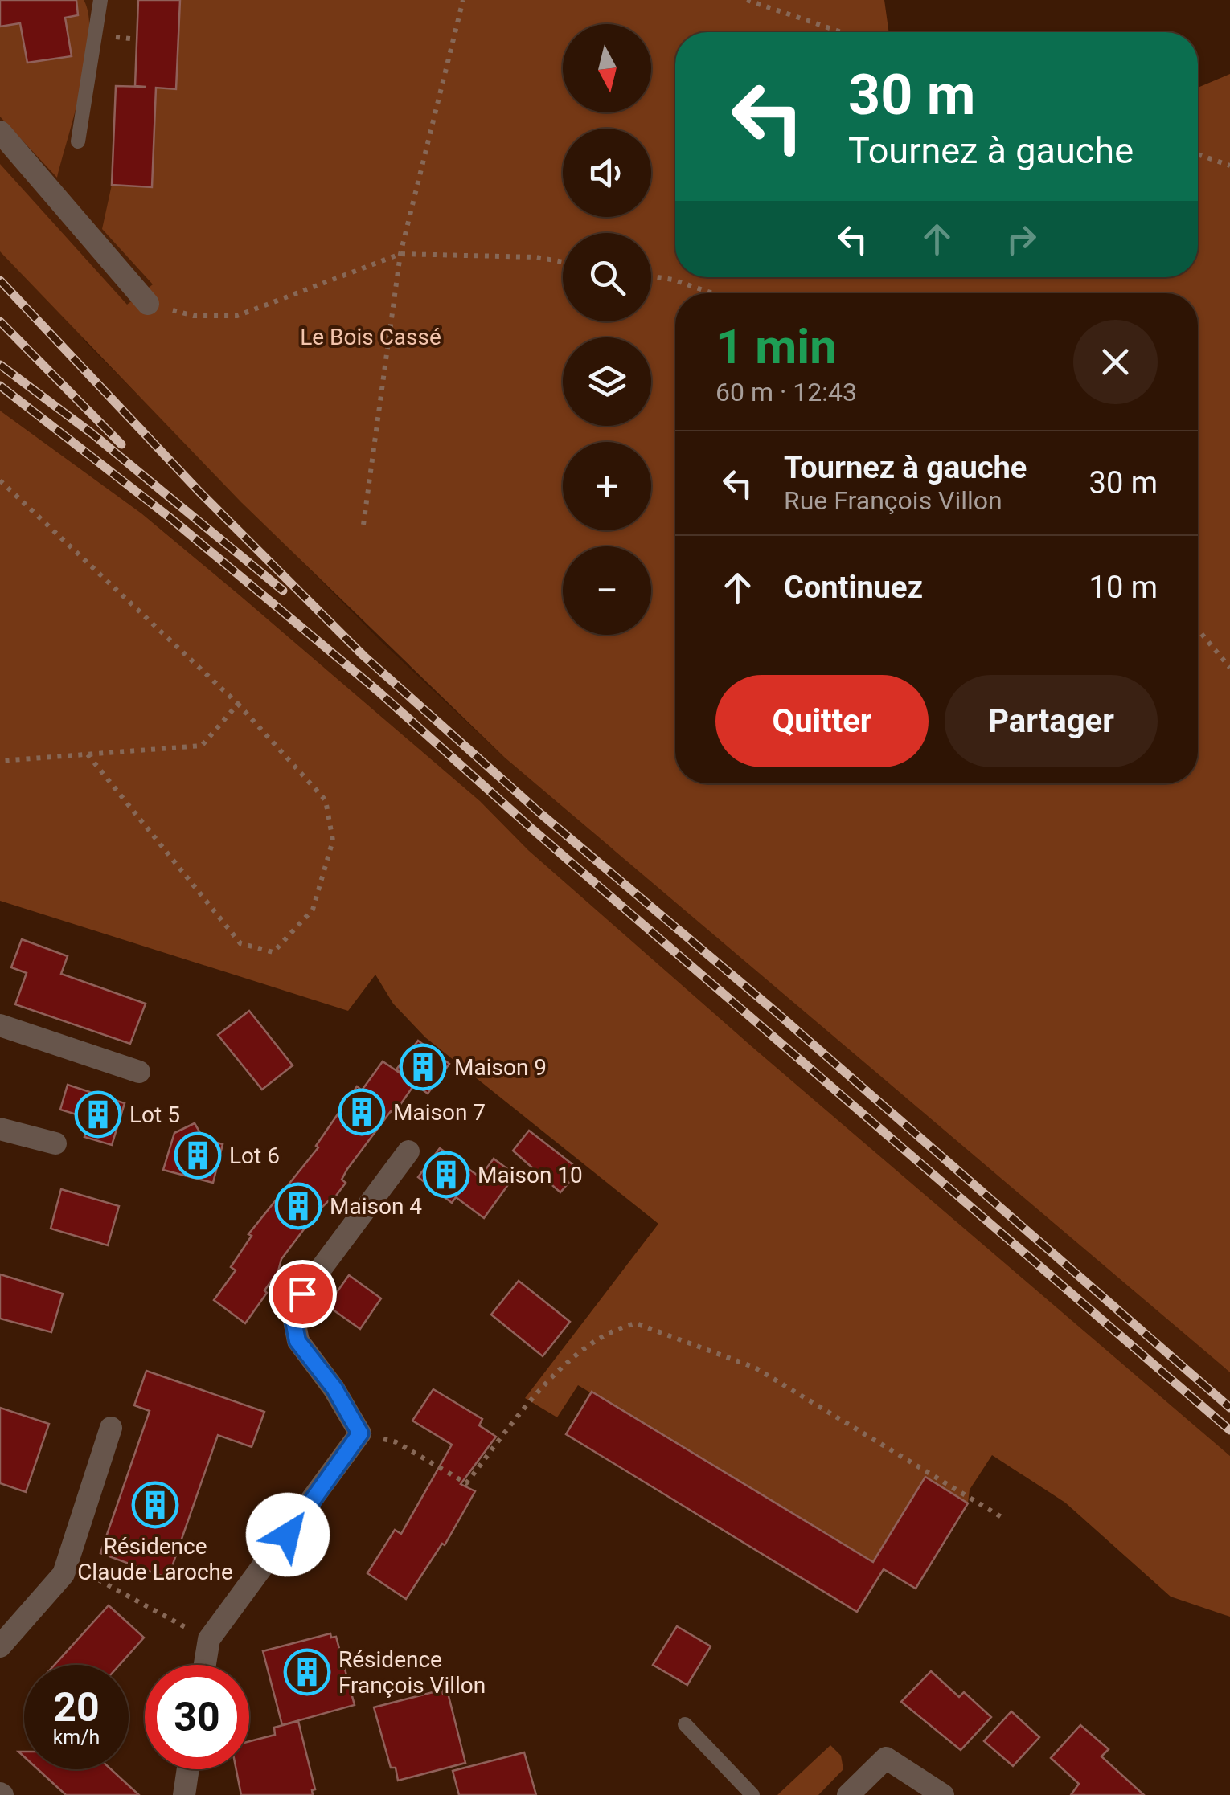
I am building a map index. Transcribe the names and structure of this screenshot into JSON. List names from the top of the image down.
{
  "parks": ["Le Bois Cassé"],
  "places": {
    "building": [
      "Maison 9",
      "Maison 7",
      "Lot 5",
      "Lot 6",
      "Maison 10",
      "Maison 4",
      "Résidence Claude Laroche",
      "Résidence François Villon"
    ]
  },
  "north": "bottom",
  "page": {
    "map_buttons": ["+", "−"],
    "turn": ["30 m", "Tournez à gauche"],
    "heading": ["1 min", "60 m · 12:43"],
    "list": [
      {
        "name": "Tournez à gauche",
        "note": "Rue François Villon",
        "value": "30 m"
      },
      {
        "name": "Continuez",
        "value": "10 m"
      }
    ],
    "buttons": ["Quitter", "Partager"],
    "speed": "20 km/h",
    "limit": "30"
  }
}
